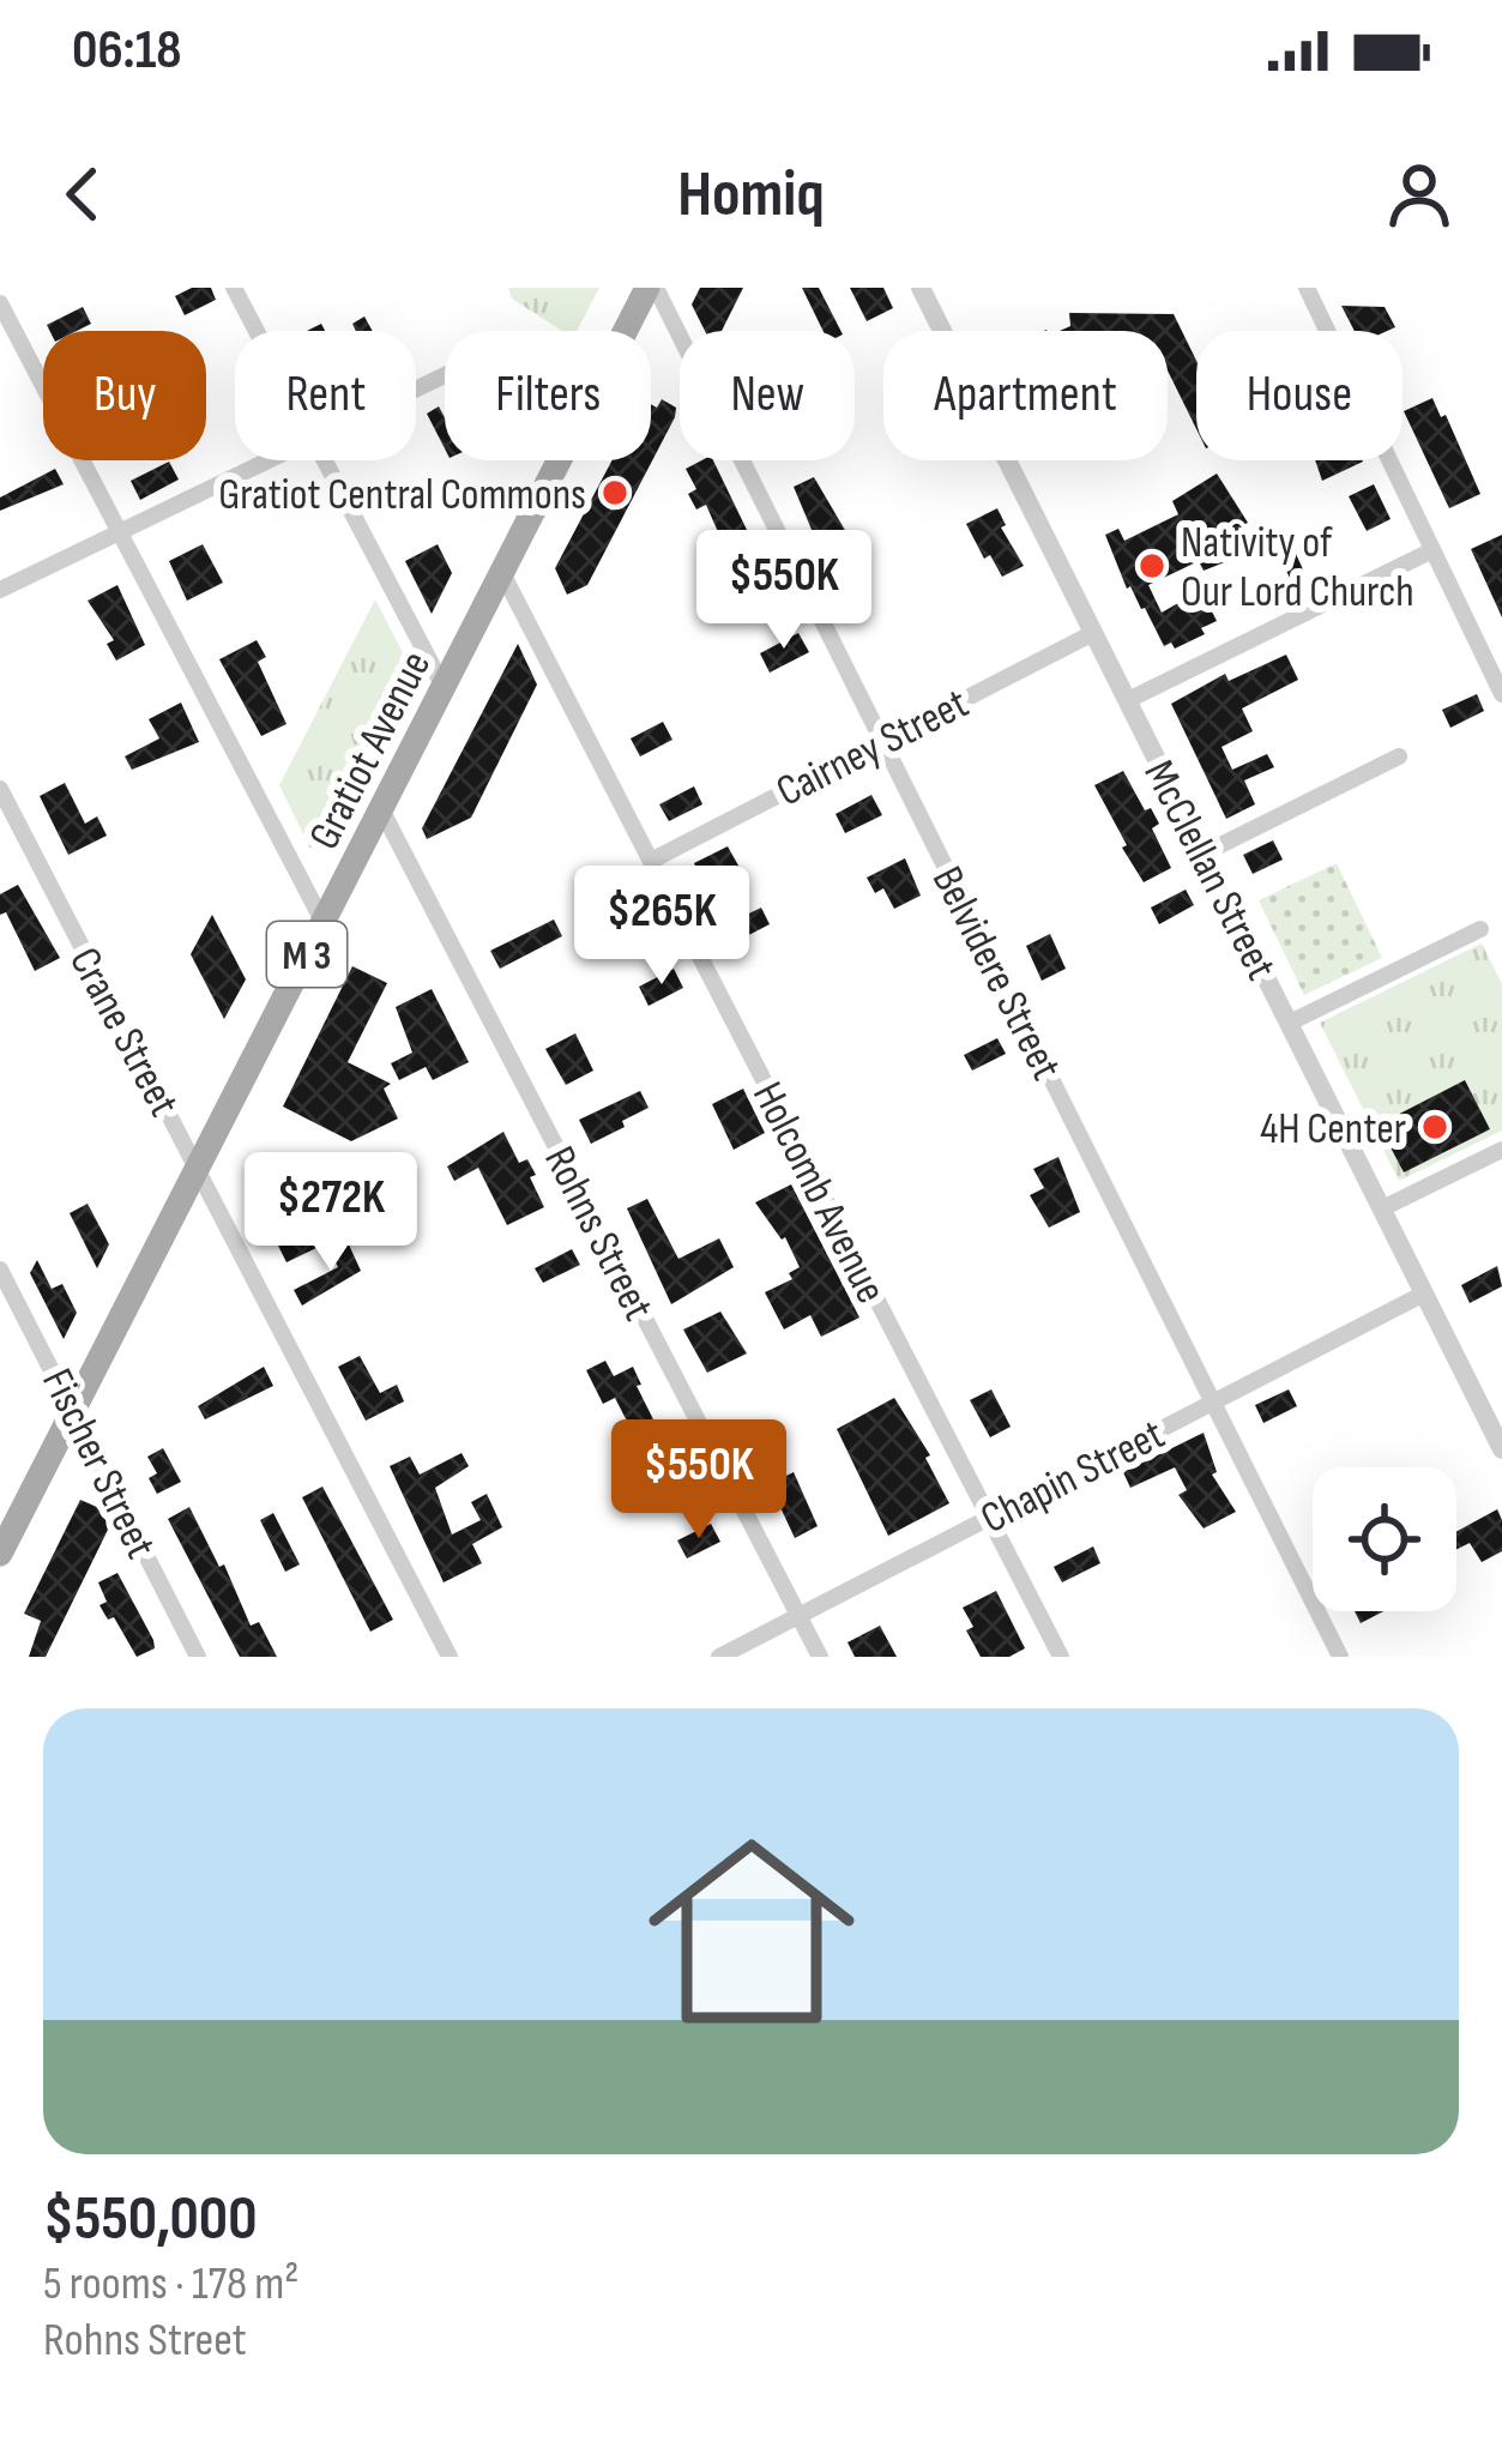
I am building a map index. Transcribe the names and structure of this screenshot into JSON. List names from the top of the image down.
{
  "streets": {
    "main road": ["Gratiot Avenue", "M 3"],
    "street": [
      "Cairney Street",
      "McClellan Street",
      "Belvidere Street",
      "Crane Street",
      "Holcomb Avenue",
      "Rohns Street",
      "Fischer Street",
      "Chapin Street"
    ]
  },
  "crossings": [
    ["Cairney Street", "McClellan Street"],
    ["Cairney Street", "Belvidere Street"],
    ["Cairney Street", "Holcomb Avenue"],
    ["Gratiot Avenue", "Belvidere Street"],
    ["Gratiot Avenue", "Crane Street"],
    ["Gratiot Avenue", "Holcomb Avenue"],
    ["Gratiot Avenue", "Rohns Street"],
    ["Gratiot Avenue", "Fischer Street"],
    ["McClellan Street", "Chapin Street"],
    ["Belvidere Street", "Chapin Street"],
    ["Holcomb Avenue", "Chapin Street"],
    ["Rohns Street", "Chapin Street"]
  ],
  "places": ["Gratiot Central Commons", "Nativity of Our Lord Church", "4H Center"],
  "page": {
    "status": "06:18",
    "header": "Homiq",
    "chip": [
      "Buy",
      "Rent",
      "Filters",
      "New",
      "Apartment",
      "House"
    ],
    "price": [
      "$550K",
      "$265K",
      "$272K",
      "$550K"
    ],
    "list": [
      {
        "name": "$550,000",
        "note": "5 rooms · 178 m² · Rohns Street"
      }
    ]
  }
}
